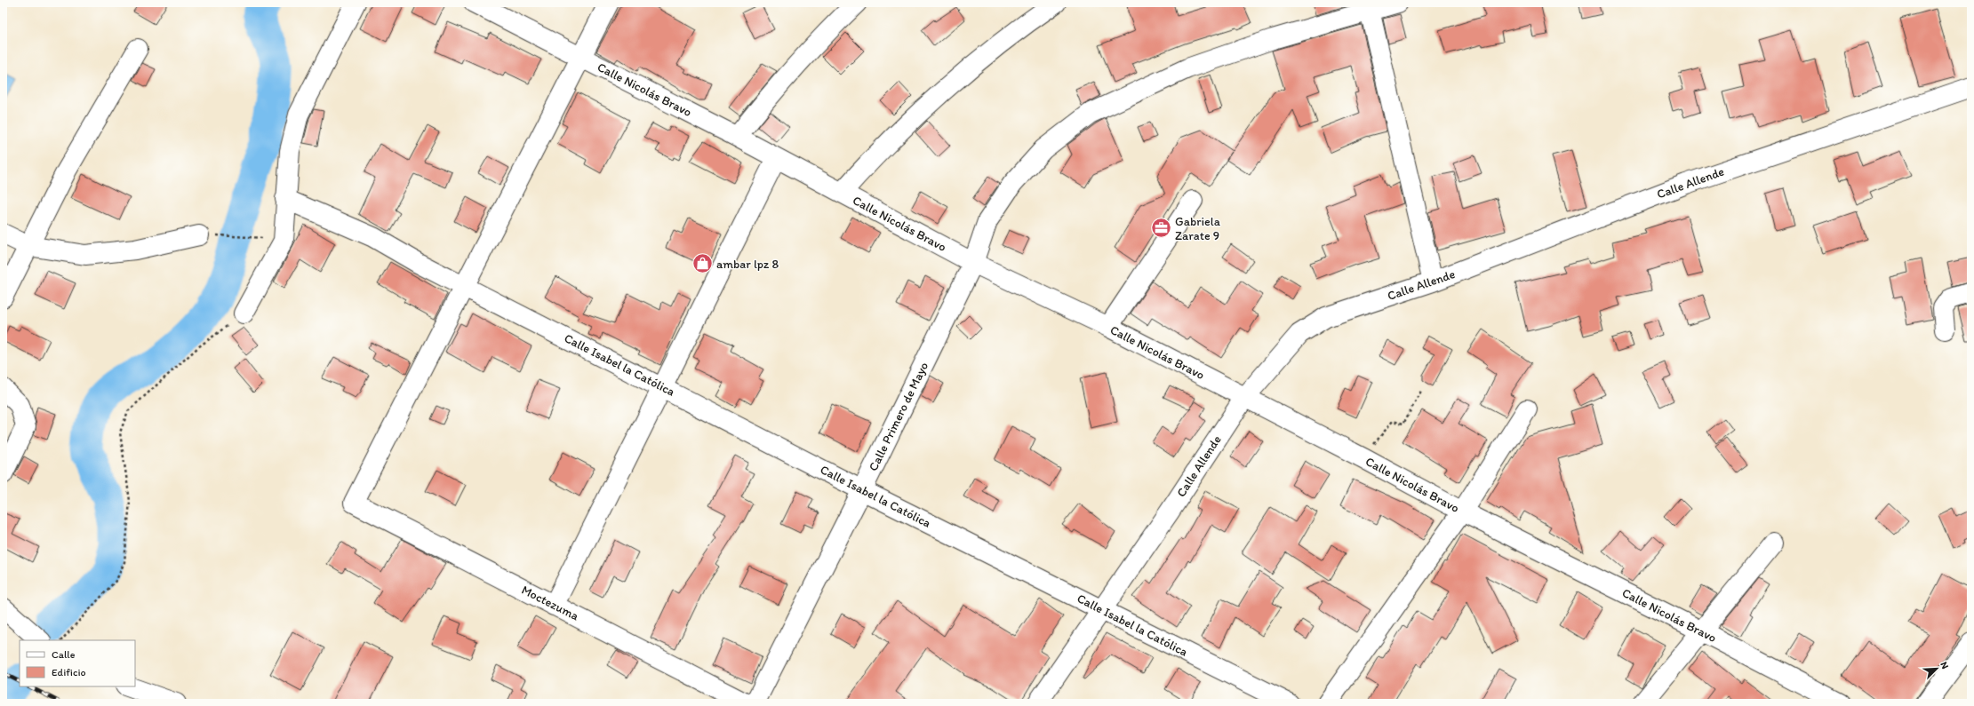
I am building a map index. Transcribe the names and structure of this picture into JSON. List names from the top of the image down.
{
  "streets": {
    "street": [
      "Calle Nicolás Bravo",
      "Calle Allende",
      "Calle Isabel la Católica",
      "Calle Primero de Mayo",
      "Moctezuma"
    ]
  },
  "crossings": [
    ["Calle Nicolás Bravo", "Calle Allende"],
    ["Calle Nicolás Bravo", "Calle Primero de Mayo"],
    ["Calle Allende", "Calle Isabel la Católica"],
    ["Calle Isabel la Católica", "Calle Primero de Mayo"],
    ["Calle Isabel la Católica", "Moctezuma"]
  ],
  "places": {
    "office": ["Gabriela Zarate 9"],
    "shop": ["ambar lpz 8"]
  },
  "legend": ["Calle", "Edificio"],
  "north": "top right"
}
